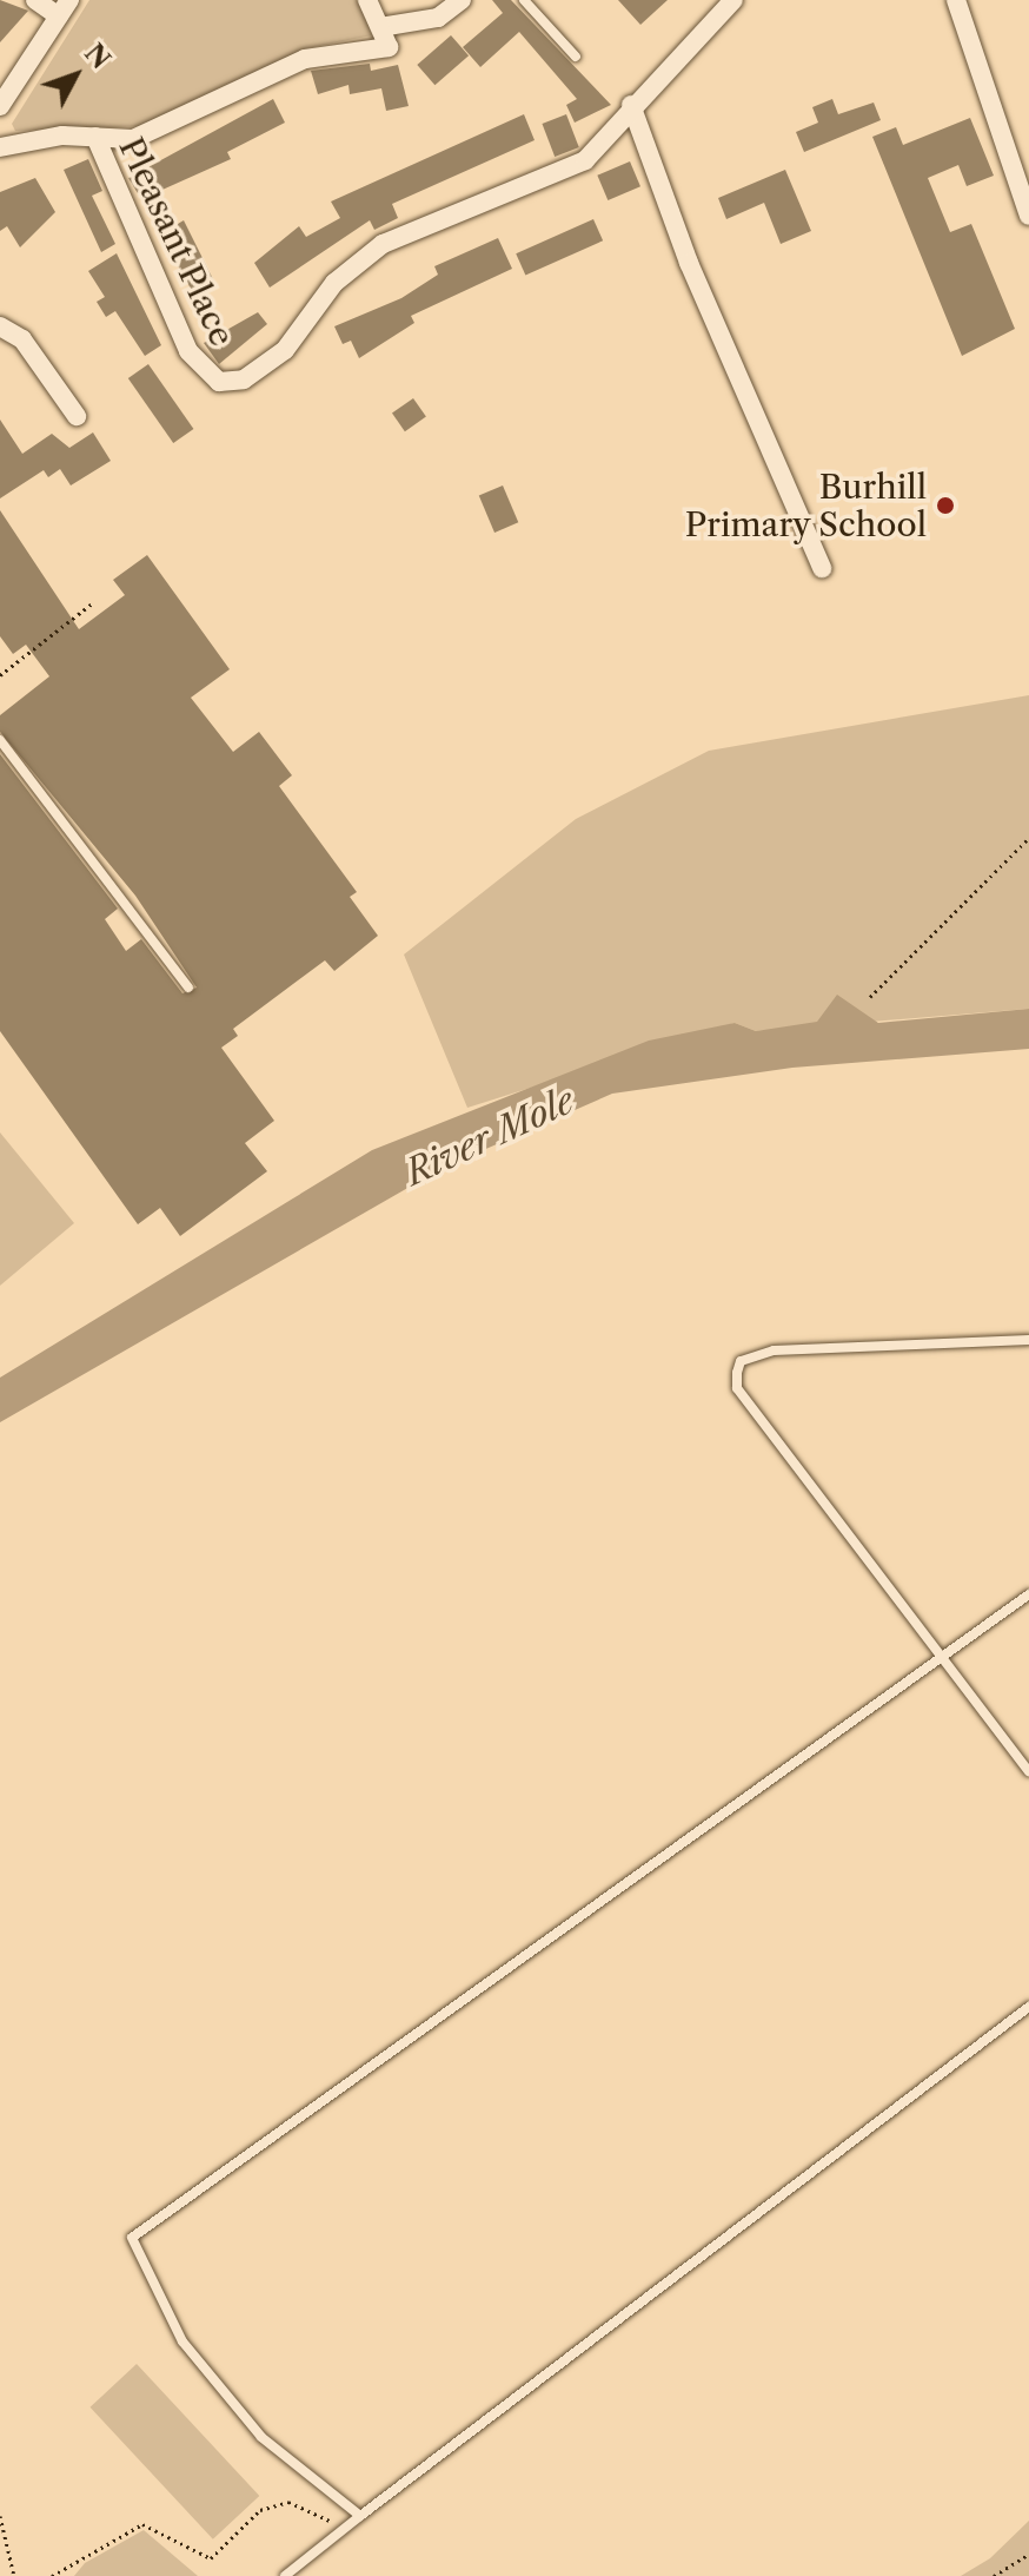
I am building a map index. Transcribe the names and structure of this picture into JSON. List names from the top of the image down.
{
  "streets": {
    "street": ["Pleasant Place"]
  },
  "water": ["River Mole"],
  "places": ["Burhill Primary School"],
  "north": "top right"
}
